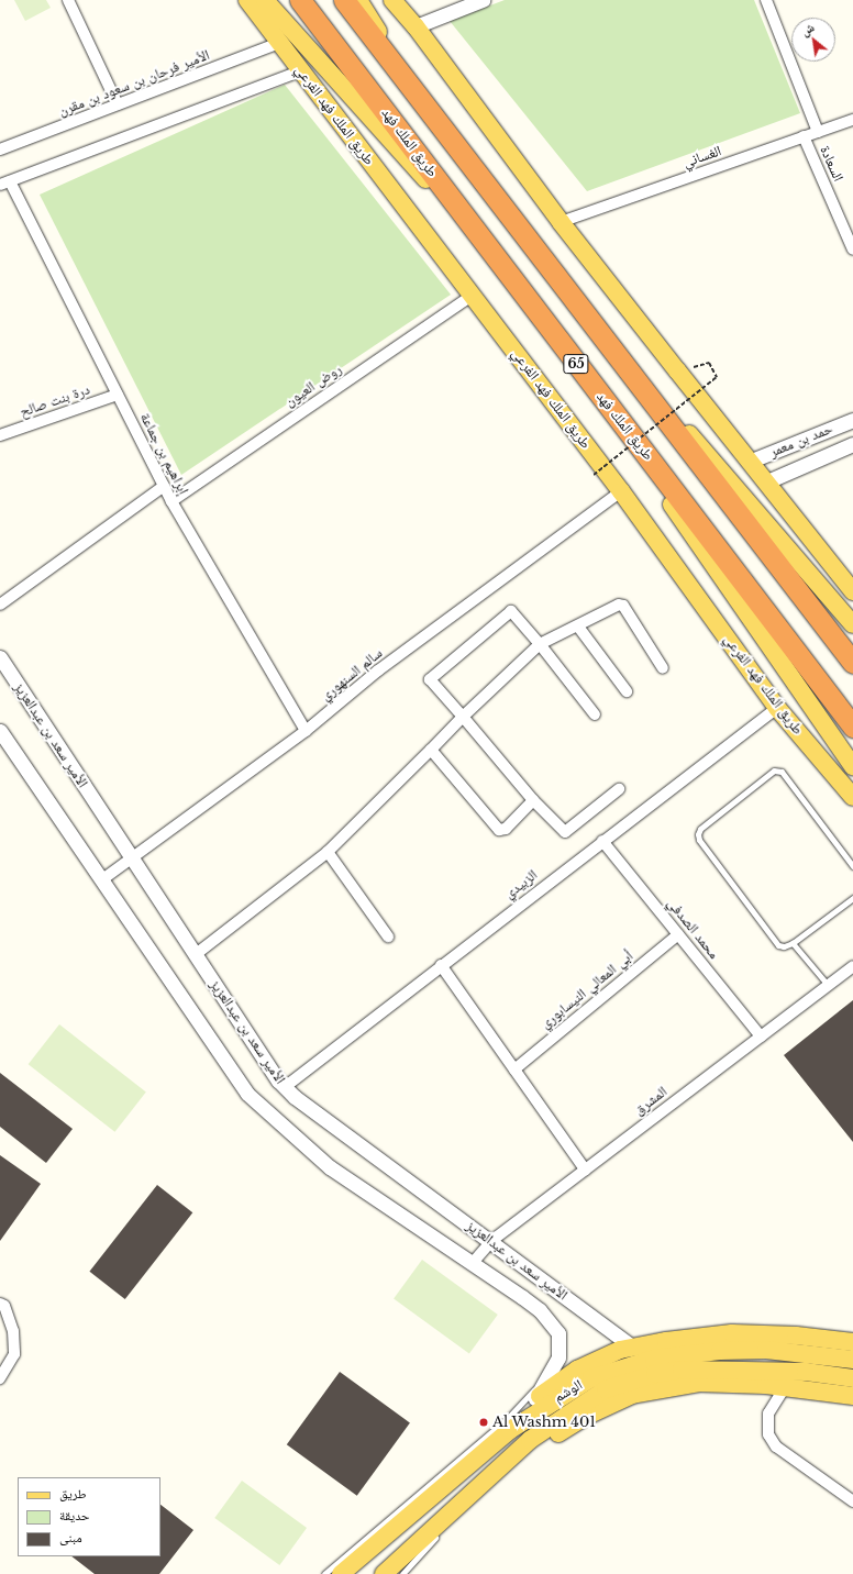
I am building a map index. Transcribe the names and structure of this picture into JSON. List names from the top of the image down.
{
  "streets": {
    "highway": ["طريق الملك فهد", "65"],
    "main road": ["طريق الملك فهد الفرعي", "الوشم"],
    "street": [
      "الأمير فرحان بن سعود بن مقرن",
      "الغساني",
      "السعادة",
      "روض العيون",
      "درة بنت صالح",
      "حمد بن معمر",
      "إبراهيم بن جماعة",
      "سالم السنهوري",
      "الأمير سعد بن عبدالعزيز",
      "الزبيدي",
      "محمد الصدفي",
      "أبي المعالي النيسابوري",
      "المشرق"
    ]
  },
  "crossings": [
    ["الأمير فرحان بن سعود بن مقرن", "طريق الملك فهد الفرعي"],
    ["طريق الملك فهد الفرعي", "روض العيون"],
    ["طريق الملك فهد الفرعي", "سالم السنهوري"],
    ["طريق الملك فهد الفرعي", "الزبيدي"],
    ["الغساني", "السعادة"],
    ["روض العيون", "إبراهيم بن جماعة"],
    ["درة بنت صالح", "إبراهيم بن جماعة"],
    ["إبراهيم بن جماعة", "سالم السنهوري"],
    ["سالم السنهوري", "الأمير سعد بن عبدالعزيز"],
    ["الأمير سعد بن عبدالعزيز", "الزبيدي"],
    ["الأمير سعد بن عبدالعزيز", "المشرق"],
    ["الزبيدي", "محمد الصدفي"],
    ["محمد الصدفي", "أبي المعالي النيسابوري"],
    ["محمد الصدفي", "المشرق"]
  ],
  "places": ["Al Washm 401"],
  "legend": ["طريق", "حديقة", "مبنى"],
  "north": "top left"
}
